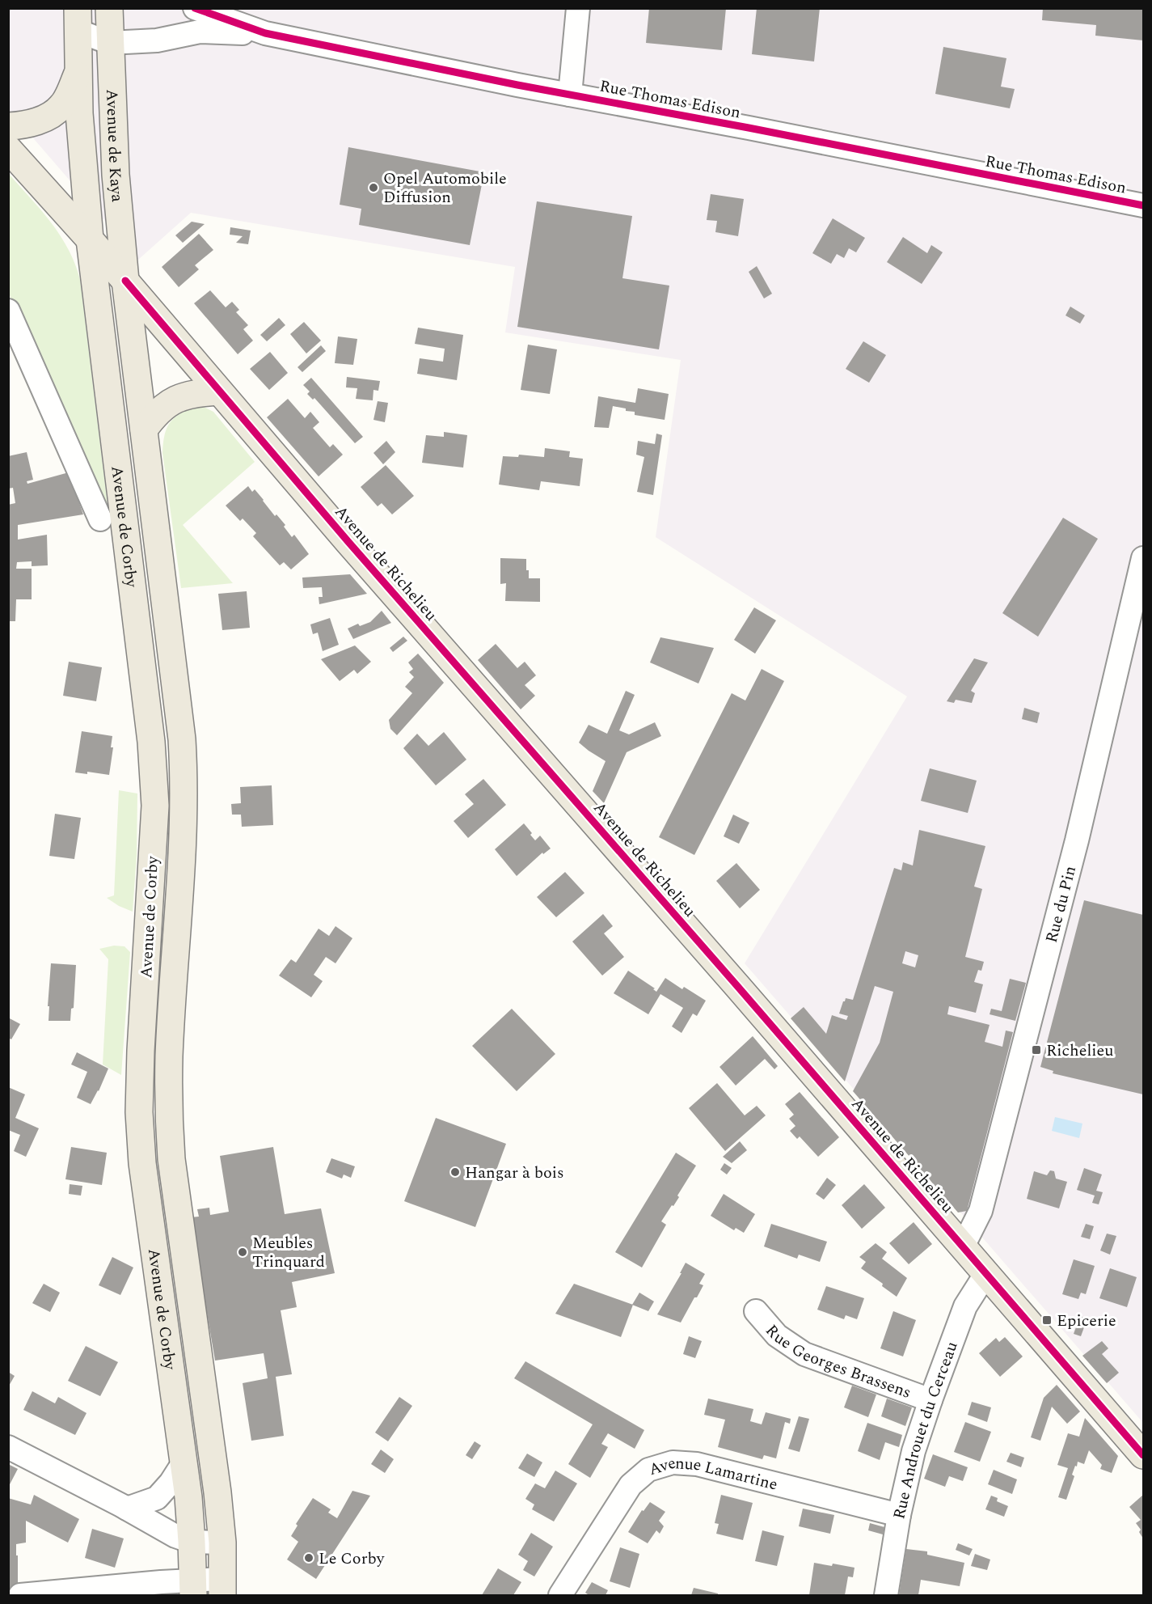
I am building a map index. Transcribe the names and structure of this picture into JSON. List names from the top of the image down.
{
  "streets": {
    "main road": ["Avenue de Kaya", "Avenue de Corby", "Avenue de Richelieu"],
    "street": [
      "Rue Thomas Edison",
      "Rue du Pin",
      "Rue Georges Brassens",
      "Rue Androuet du Cerceau",
      "Avenue Lamartine"
    ]
  },
  "crossings": [
    ["Rue Thomas Edison", "Avenue de Kaya"],
    ["Avenue de Kaya", "Avenue de Corby"],
    ["Avenue de Kaya", "Avenue de Richelieu"],
    ["Avenue de Corby", "Avenue de Richelieu"],
    ["Avenue de Richelieu", "Rue du Pin"],
    ["Avenue de Richelieu", "Rue Androuet du Cerceau"],
    ["Rue Georges Brassens", "Rue Androuet du Cerceau"],
    ["Rue Androuet du Cerceau", "Avenue Lamartine"]
  ],
  "places": {
    "other": [
      "Opel Automobile Diffusion",
      "Hangar à bois",
      "Meubles Trinquard",
      "Le Corby"
    ],
    "transit": ["Richelieu", "Epicerie"]
  }
}
